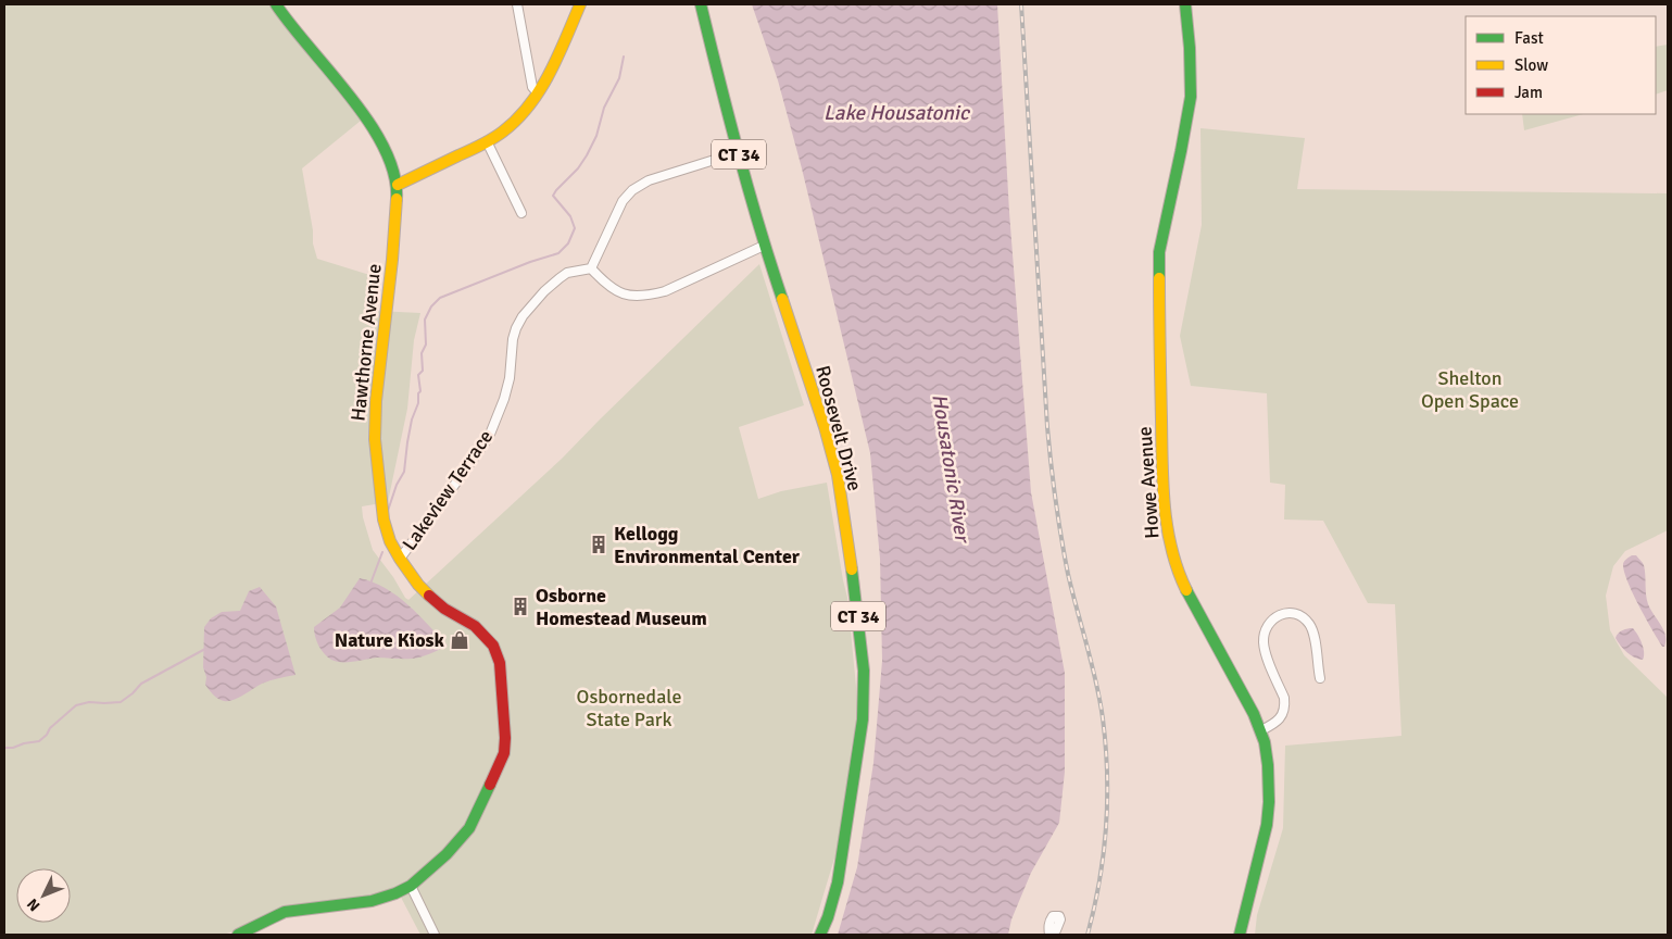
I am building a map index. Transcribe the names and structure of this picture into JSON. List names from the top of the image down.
{
  "streets": {
    "main road": [
      "CT 34",
      "Hawthorne Avenue",
      "Roosevelt Drive",
      "Howe Avenue"
    ],
    "street": ["Lakeview Terrace"]
  },
  "crossings": [
    ["Hawthorne Avenue", "Lakeview Terrace"]
  ],
  "water": ["Lake Housatonic", "Housatonic River"],
  "parks": ["Shelton Open Space", "Osbornedale State Park"],
  "places": {
    "building": ["Kellogg Environmental Center", "Osborne Homestead Museum"],
    "shop": ["Nature Kiosk"]
  },
  "legend": ["Fast", "Slow", "Jam"],
  "north": "bottom left"
}
